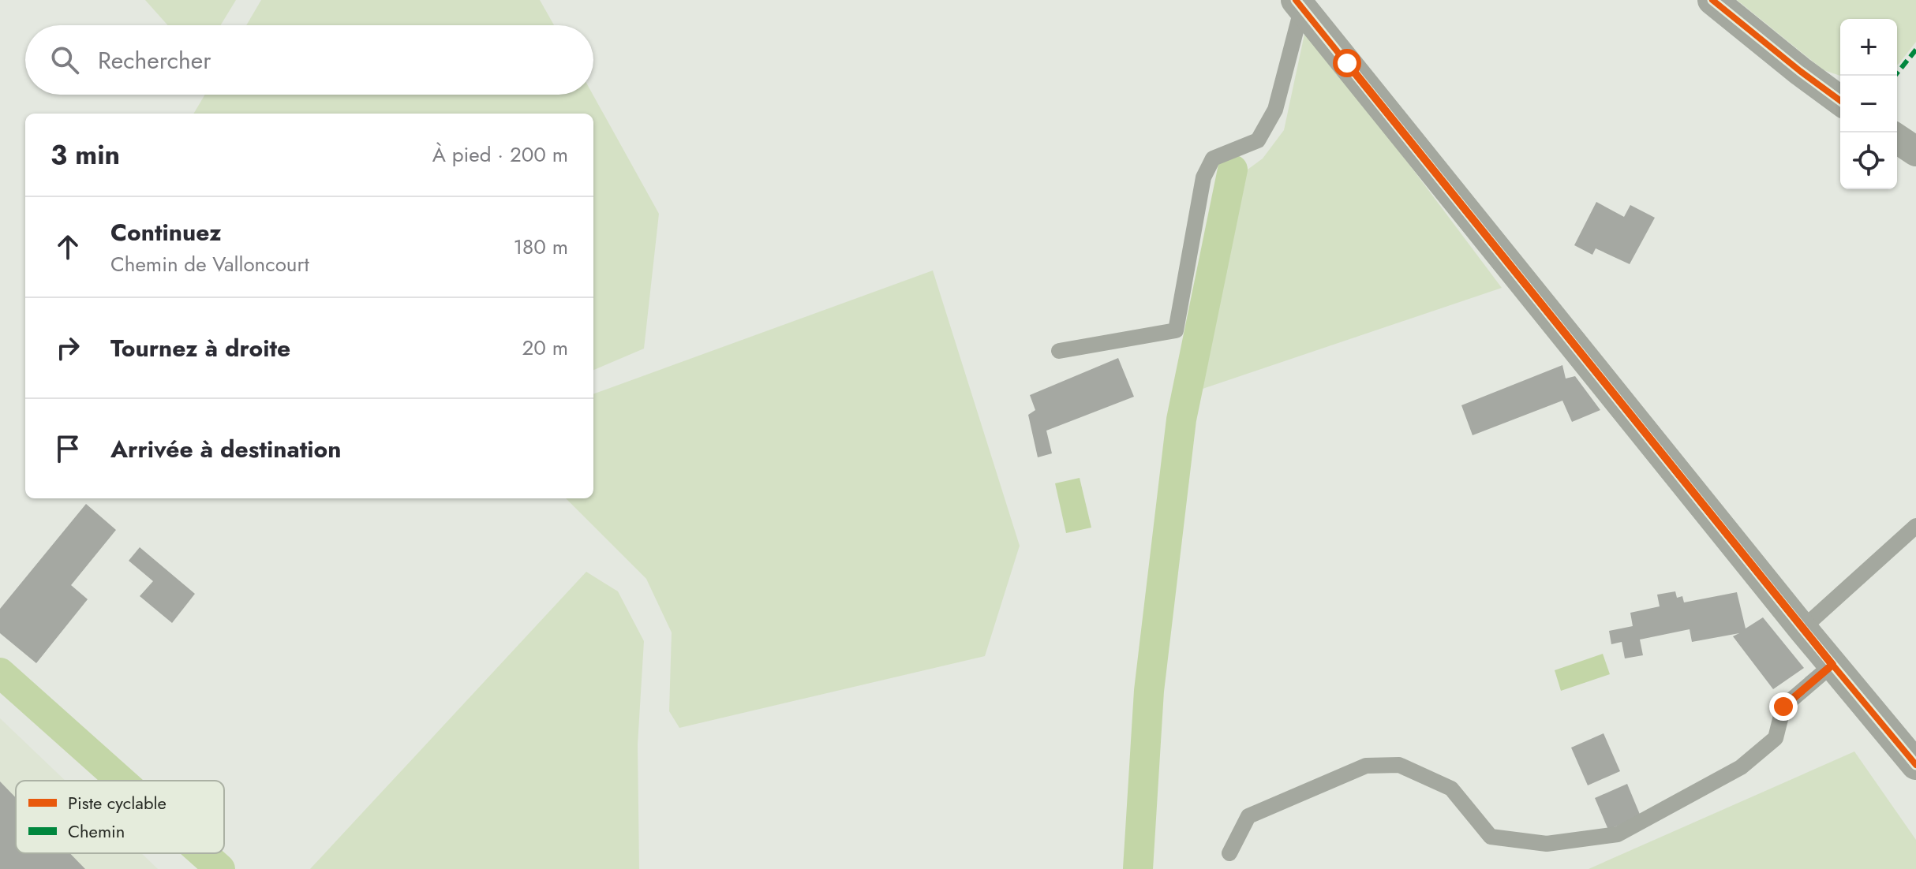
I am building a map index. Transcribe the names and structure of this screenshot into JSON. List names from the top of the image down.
{
  "legend": ["Piste cyclable", "Chemin"],
  "page": {
    "map_buttons": ["+", "−"],
    "search": "Rechercher",
    "heading": ["3 min", "À pied · 200 m"],
    "list": [
      ["Continuez", "Chemin de Valloncourt", "180 m"],
      ["Tournez à droite", "20 m"],
      "Arrivée à destination"
    ]
  }
}
